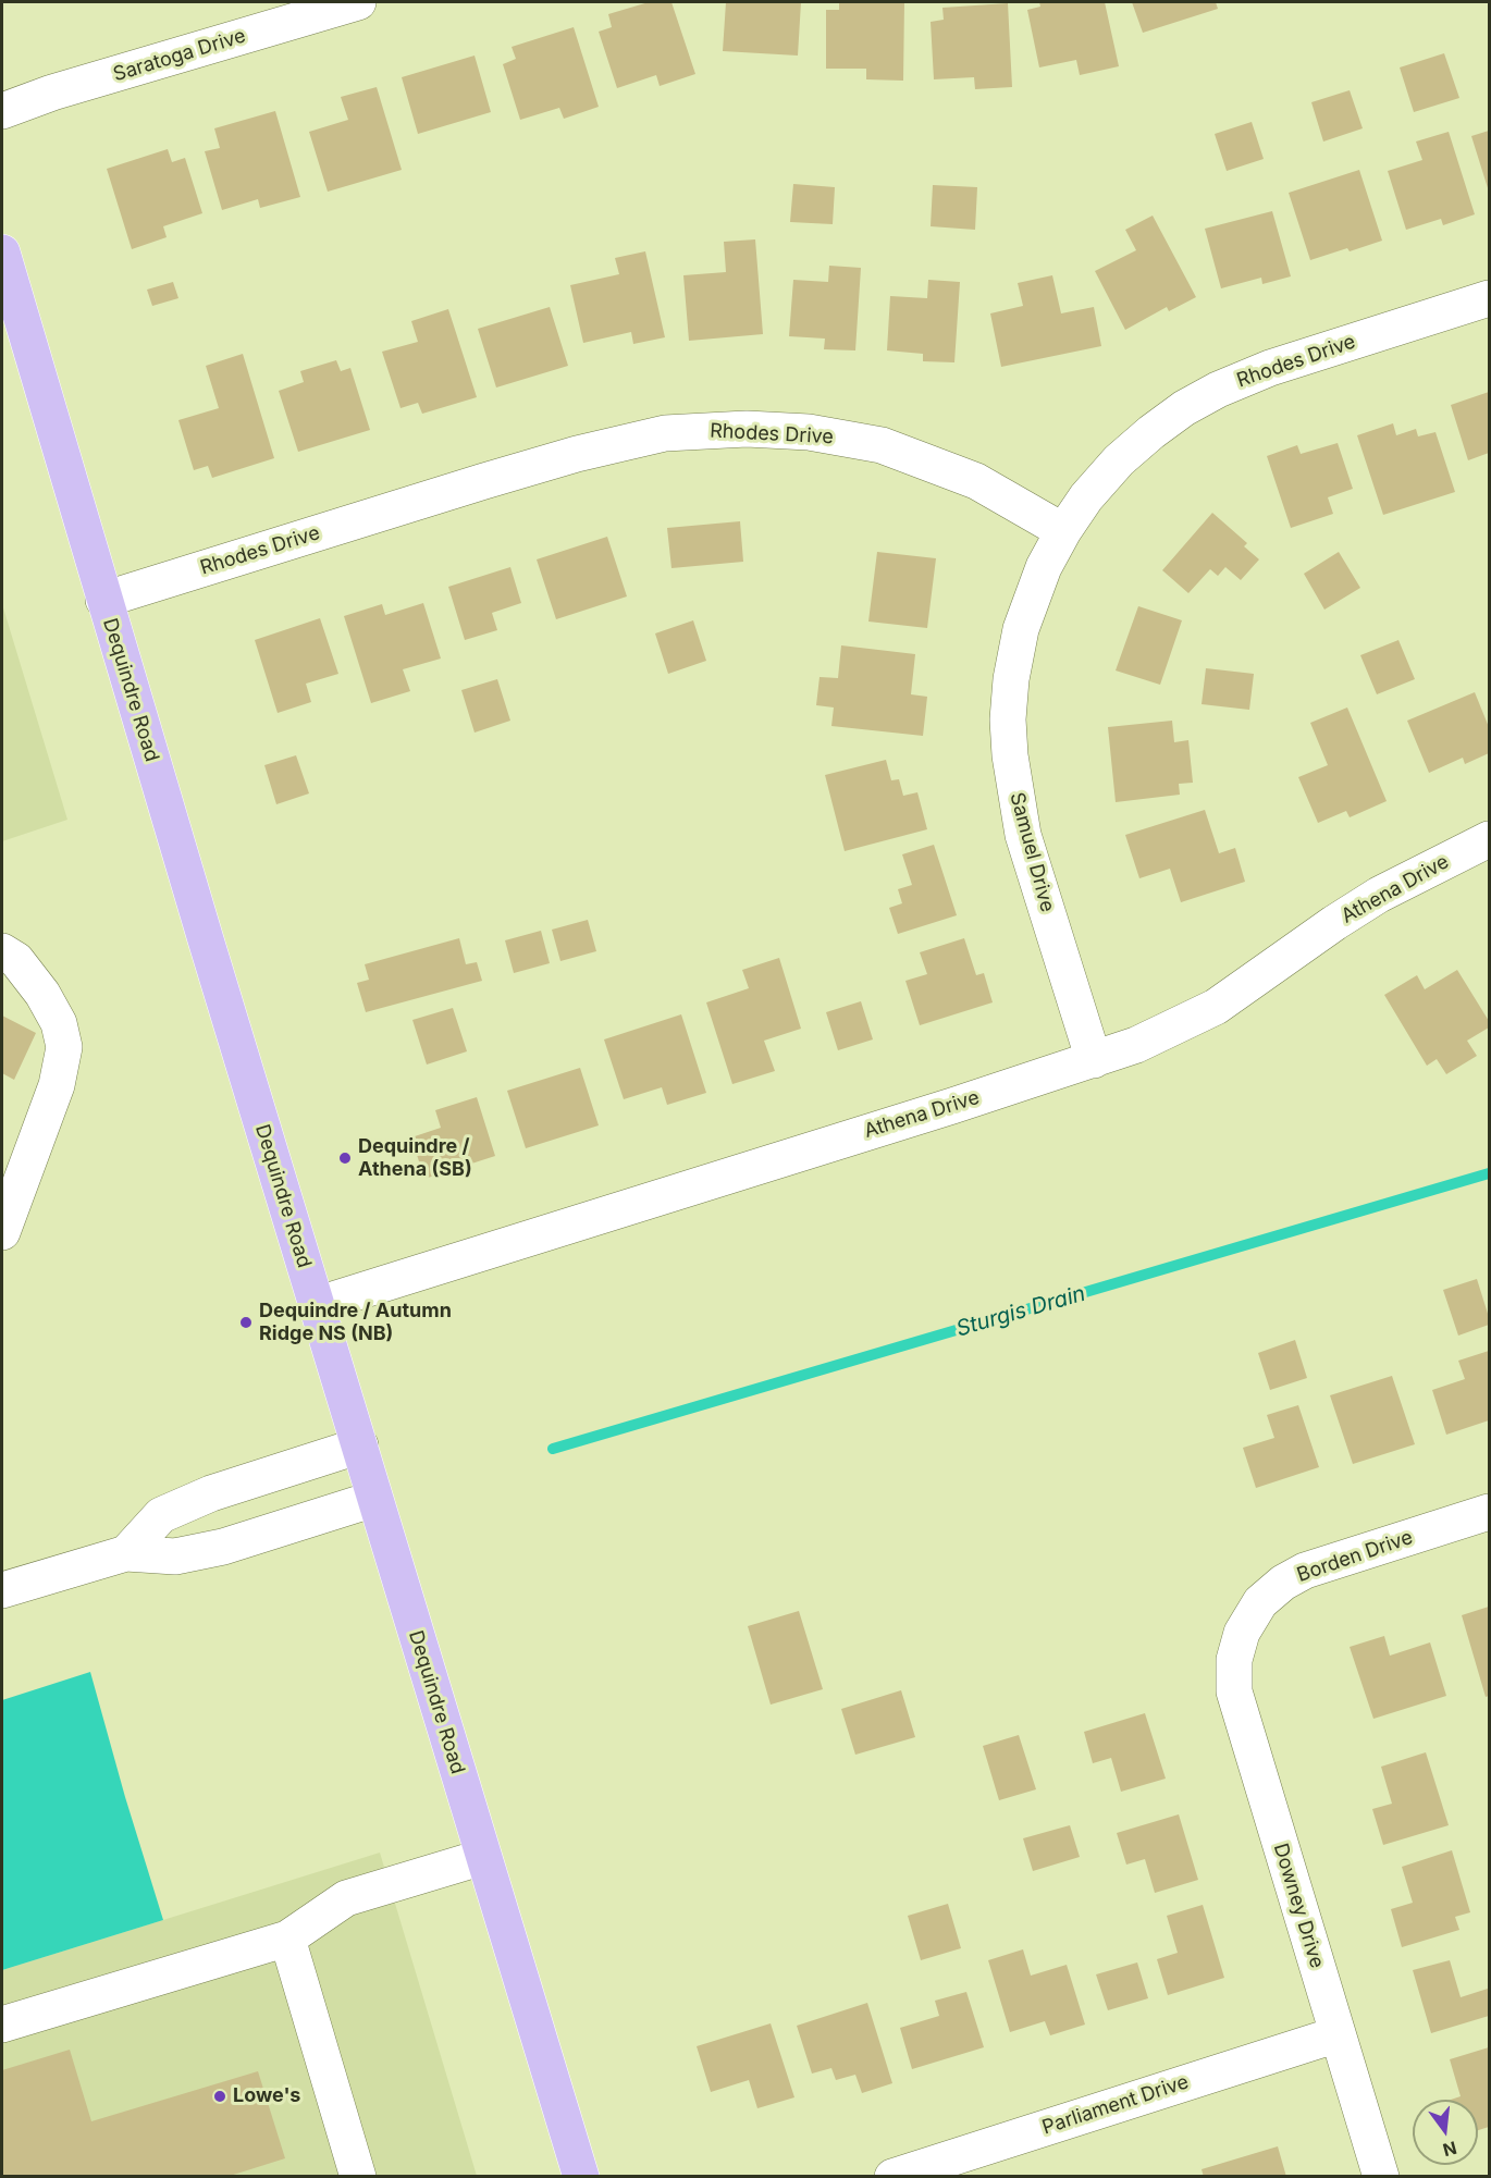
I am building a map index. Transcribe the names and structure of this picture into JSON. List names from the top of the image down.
{
  "streets": {
    "main road": ["Dequindre Road"],
    "street": [
      "Saratoga Drive",
      "Rhodes Drive",
      "Samuel Drive",
      "Athena Drive",
      "Borden Drive",
      "Downey Drive",
      "Parliament Drive"
    ]
  },
  "crossings": [
    ["Rhodes Drive", "Dequindre Road"],
    ["Rhodes Drive", "Samuel Drive"],
    ["Dequindre Road", "Athena Drive"],
    ["Samuel Drive", "Athena Drive"],
    ["Borden Drive", "Downey Drive"],
    ["Downey Drive", "Parliament Drive"]
  ],
  "water": ["Sturgis Drain"],
  "places": ["Dequindre / Athena (SB)", "Dequindre / Autumn Ridge NS (NB)", "Lowe's"],
  "north": "bottom"
}
